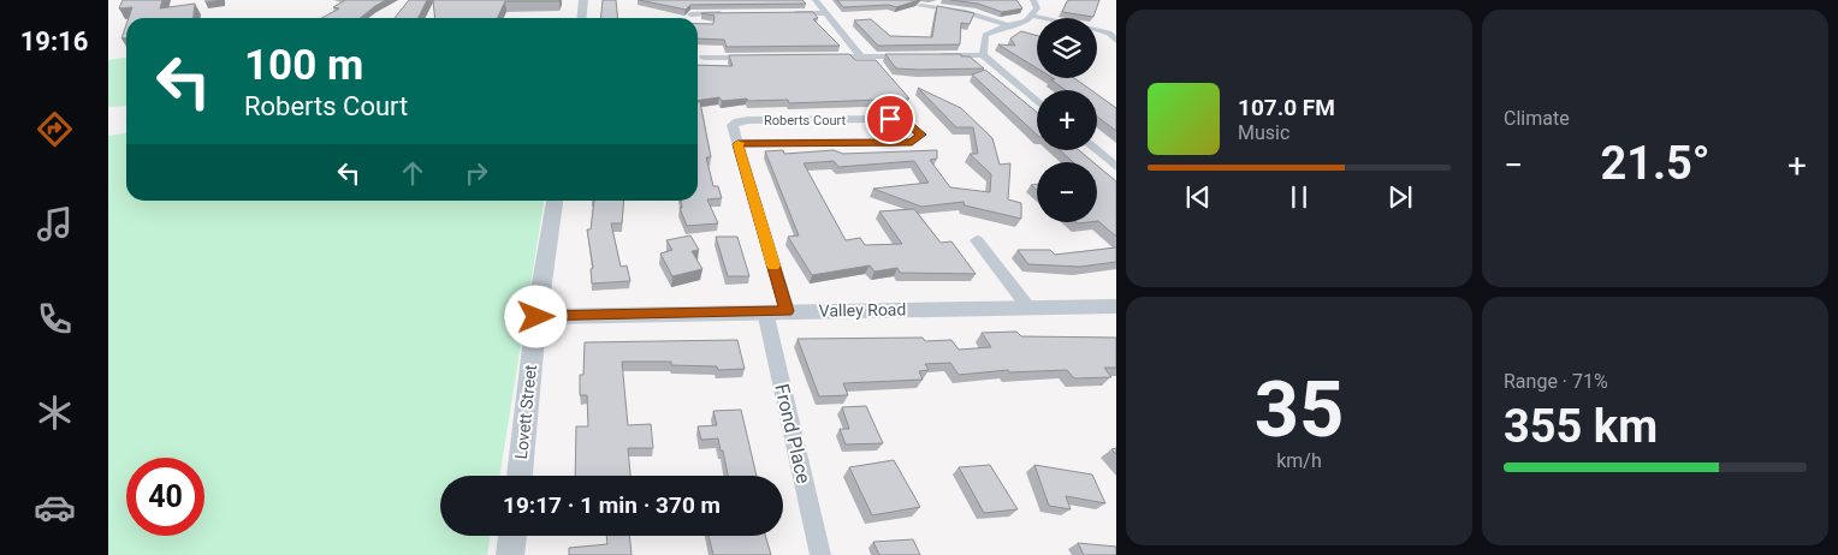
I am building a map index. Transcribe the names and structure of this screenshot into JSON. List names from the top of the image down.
{
  "streets": {
    "street": [
      "Roberts Court",
      "Valley Road",
      "Lovett Street",
      "Frond Place"
    ]
  },
  "crossings": [
    ["Roberts Court", "Valley Road"],
    ["Valley Road", "Lovett Street"],
    ["Valley Road", "Frond Place"]
  ],
  "page": {
    "tabs": "19:16",
    "tile": [
      "Climate",
      ["35", "km/h"],
      ["Range · 71%", "355 km"]
    ],
    "map_buttons": ["+", "−"],
    "turn": ["100 m", "Roberts Court"],
    "song": ["107.0 FM", "Music"],
    "heat": ["−", "21.5°", "+"],
    "limit": "40",
    "trip": "19:17 · 1 min · 370 m"
  }
}
